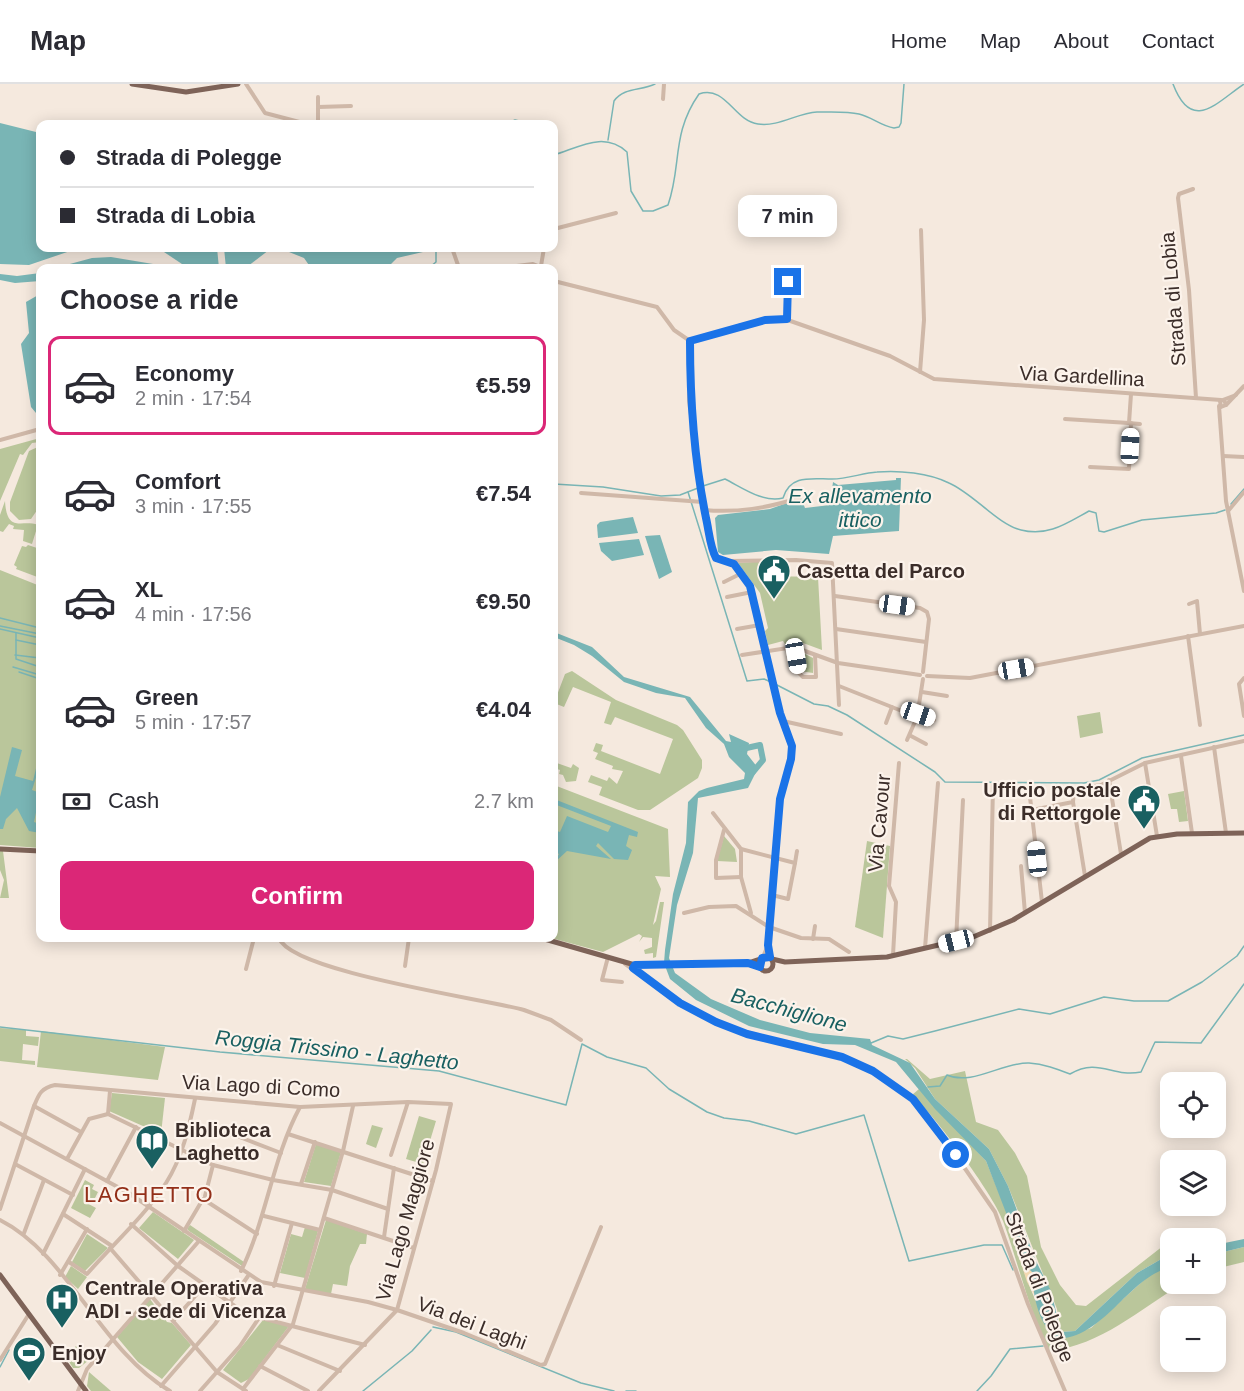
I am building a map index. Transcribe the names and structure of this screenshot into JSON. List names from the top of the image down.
{
  "streets": {
    "street": [
      "Strada di Lobia",
      "Via Gardellina",
      "Via Cavour",
      "Via Lago di Como",
      "Via Lago Maggiore",
      "Strada di Polegge",
      "Via dei Laghi"
    ]
  },
  "crossings": [
    ["Strada di Lobia", "Via Gardellina"],
    ["Via Lago di Como", "Via Lago Maggiore"],
    ["Via Lago di Como", "Via dei Laghi"],
    ["Via Lago Maggiore", "Via dei Laghi"]
  ],
  "districts": ["LAGHETTO"],
  "water": ["Ex allevamento ittico", "Bacchiglione", "Roggia Trissino - Laghetto"],
  "places": {
    "public building": ["Casetta del Parco", "Ufficio postale di Rettorgole"],
    "library": ["Biblioteca Laghetto"],
    "hospital": ["Centrale Operativa ADI - sede di Vicenza"],
    "sports": ["Enjoy"]
  },
  "page": {
    "header": "Map",
    "nav": [
      "Home",
      "Map",
      "About",
      "Contact"
    ],
    "banner": ["Strada di Polegge", "Strada di Lobia"],
    "bubble": "7 min",
    "heading": "Choose a ride",
    "list": [
      {
        "name": "Economy",
        "note": "2 min · 17:54",
        "value": "€5.59"
      },
      {
        "name": "Comfort",
        "note": "3 min · 17:55",
        "value": "€7.54"
      },
      {
        "name": "XL",
        "note": "4 min · 17:56",
        "value": "€9.50"
      },
      {
        "name": "Green",
        "note": "5 min · 17:57",
        "value": "€4.04"
      }
    ],
    "pay": ["Cash", "2.7 km"],
    "buttons": "Confirm",
    "map_buttons": ["+", "−"]
  }
}
